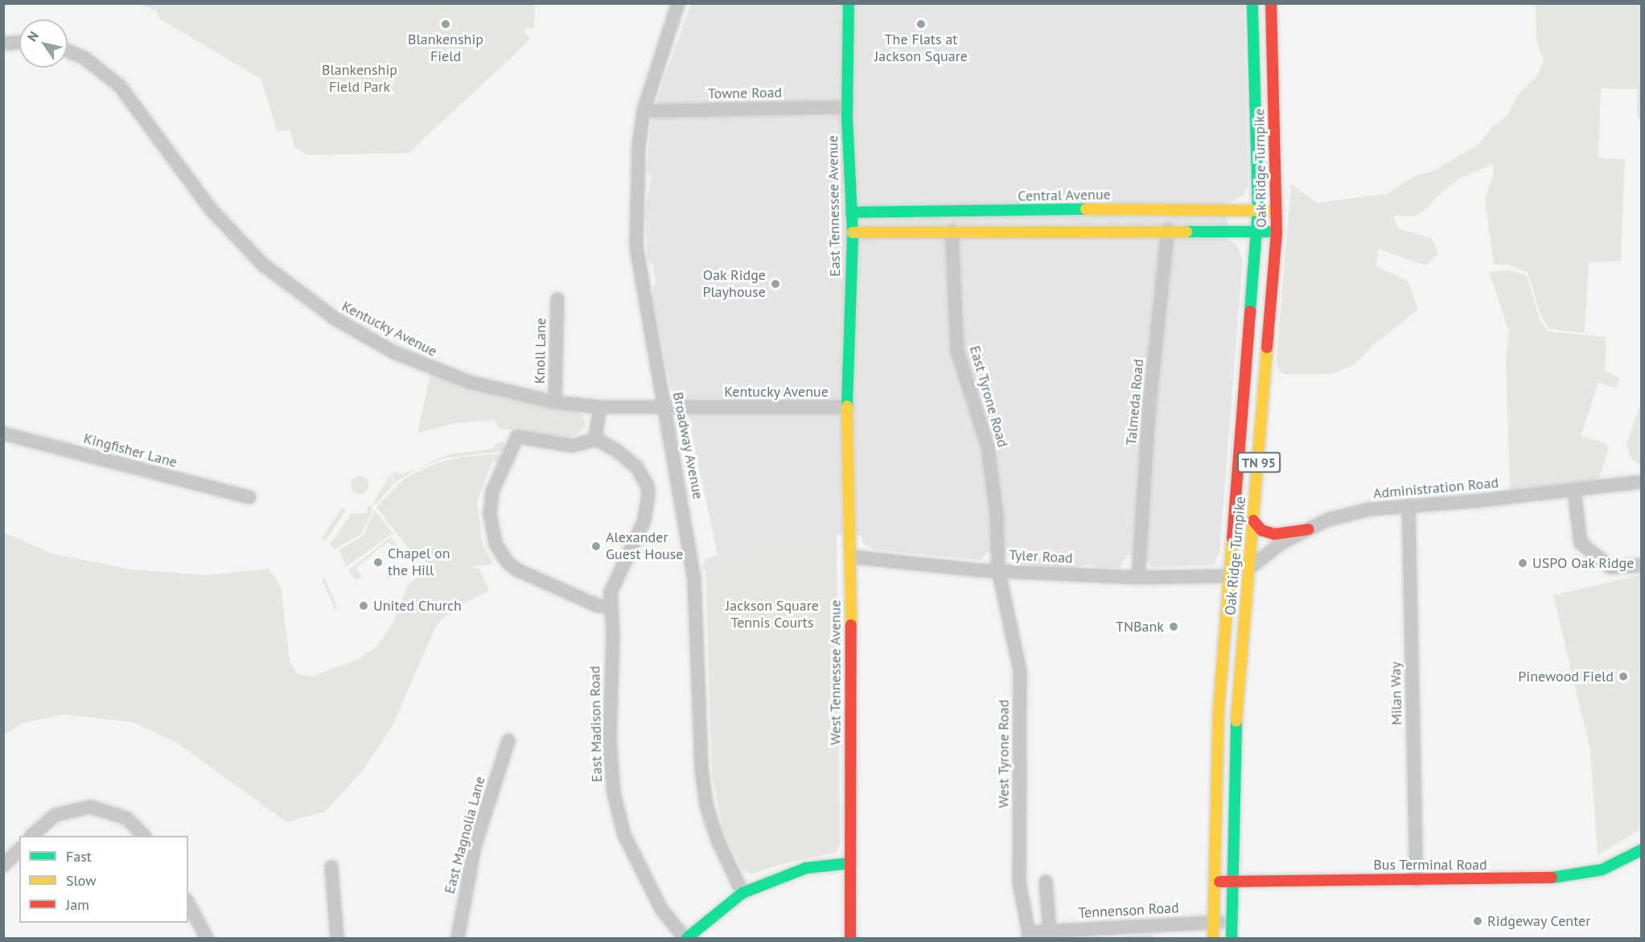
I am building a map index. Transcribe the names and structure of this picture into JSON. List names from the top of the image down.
{
  "streets": {
    "main road": [
      "Oak Ridge Turnpike",
      "Central Avenue",
      "East Tennessee Avenue",
      "TN 95",
      "West Tennessee Avenue",
      "Bus Terminal Road"
    ],
    "street": [
      "Towne Road",
      "Kentucky Avenue",
      "Knoll Lane",
      "East Tyrone Road",
      "Talmeda Road",
      "Broadway Avenue",
      "Kingfisher Lane",
      "Administration Road",
      "Tyler Road",
      "Milan Way",
      "East Madison Road",
      "West Tyrone Road",
      "East Magnolia Lane",
      "Tennenson Road"
    ]
  },
  "crossings": [
    ["Towne Road", "East Tennessee Avenue"],
    ["Towne Road", "Broadway Avenue"],
    ["Oak Ridge Turnpike", "Central Avenue"],
    ["Oak Ridge Turnpike", "Administration Road"],
    ["Oak Ridge Turnpike", "Tyler Road"],
    ["Oak Ridge Turnpike", "Bus Terminal Road"],
    ["Oak Ridge Turnpike", "Tennenson Road"],
    ["Central Avenue", "East Tennessee Avenue"],
    ["East Tennessee Avenue", "Kentucky Avenue"],
    ["East Tennessee Avenue", "West Tennessee Avenue"],
    ["Kentucky Avenue", "Knoll Lane"],
    ["Kentucky Avenue", "Broadway Avenue"],
    ["Kentucky Avenue", "West Tennessee Avenue"],
    ["East Tyrone Road", "Tyler Road"],
    ["East Tyrone Road", "West Tyrone Road"],
    ["Talmeda Road", "Tyler Road"],
    ["Administration Road", "Milan Way"],
    ["Tyler Road", "West Tennessee Avenue"],
    ["Tyler Road", "West Tyrone Road"],
    ["Milan Way", "Bus Terminal Road"],
    ["West Tyrone Road", "Tennenson Road"]
  ],
  "parks": ["Blankenship Field Park", "Jackson Square Tennis Courts"],
  "places": [
    "Blankenship Field",
    "The Flats at Jackson Square",
    "Oak Ridge Playhouse",
    "Alexander Guest House",
    "Chapel on the Hill",
    "USPO Oak Ridge",
    "United Church",
    "TNBank",
    "Pinewood Field",
    "Ridgeway Center"
  ],
  "legend": ["Fast", "Slow", "Jam"],
  "north": "top left"
}
